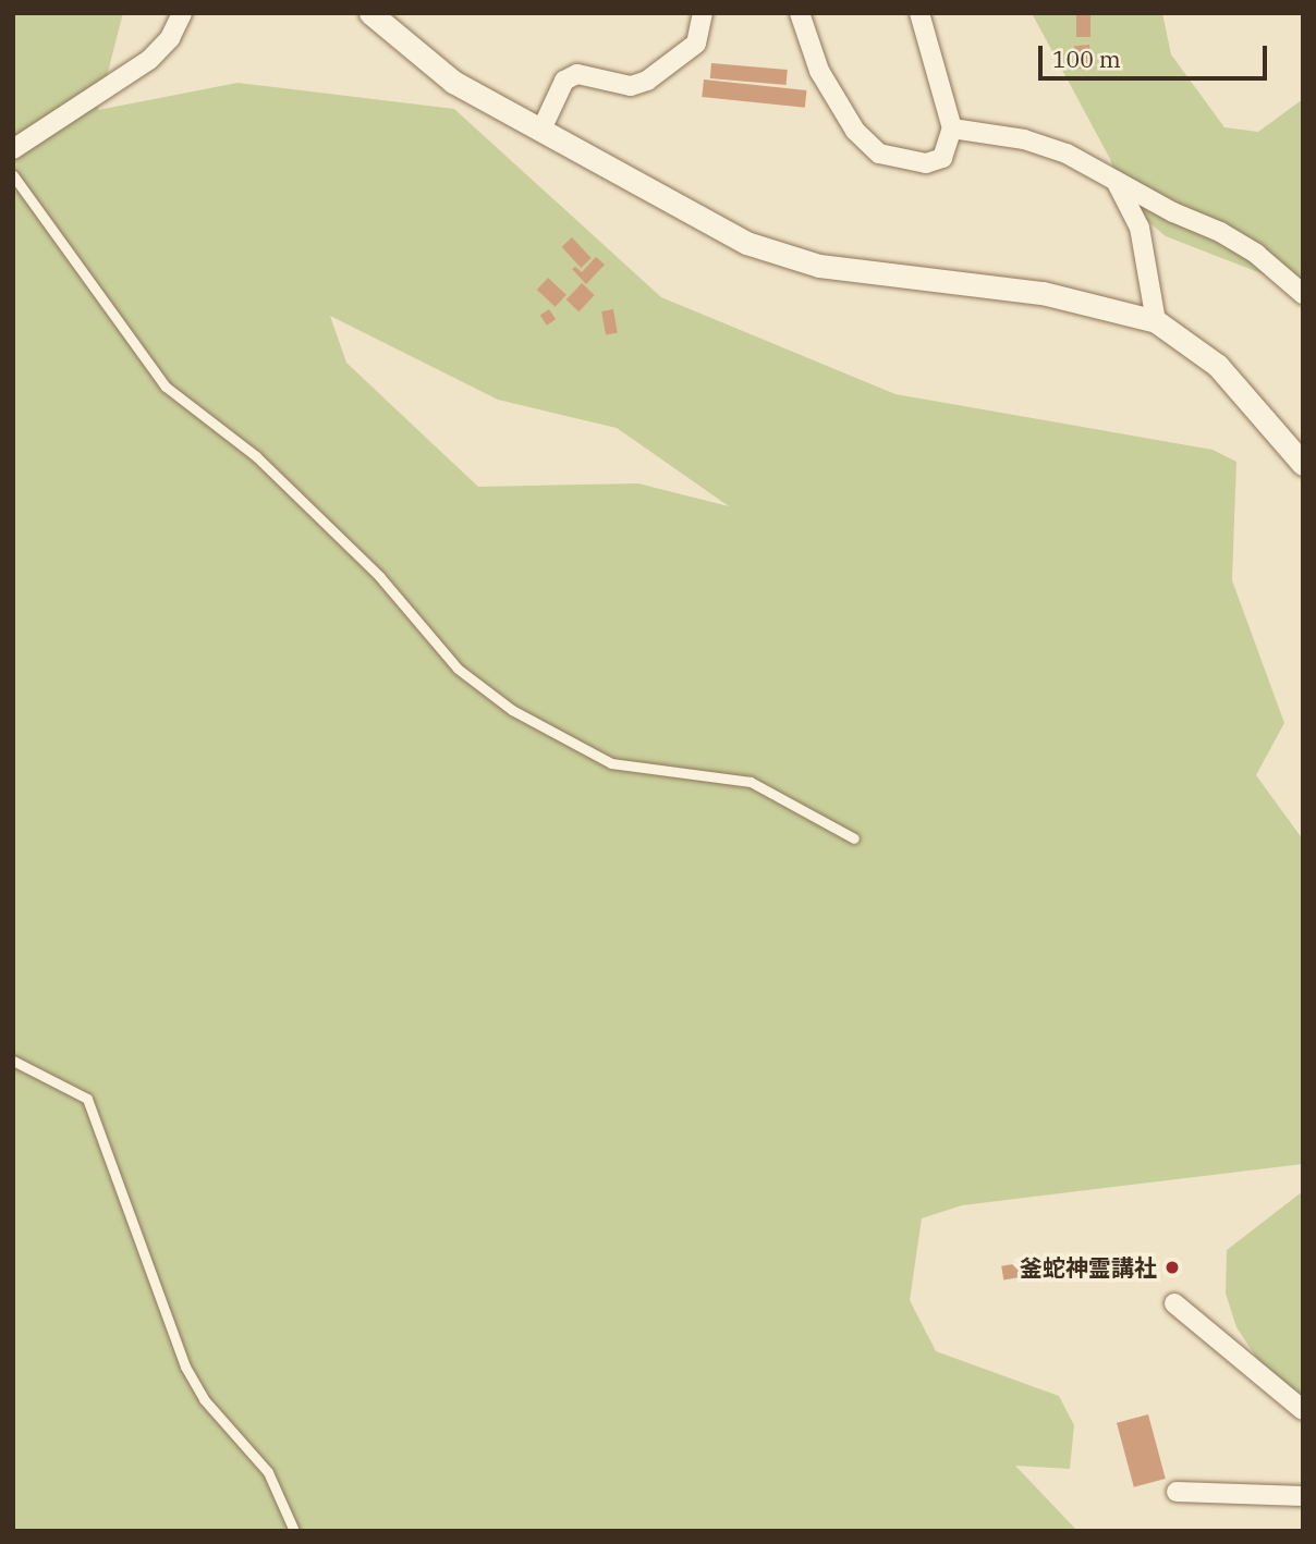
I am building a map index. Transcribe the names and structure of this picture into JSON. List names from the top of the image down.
{
  "places": ["釜蛇神霊講社"],
  "scale_bar": "100 m"
}
